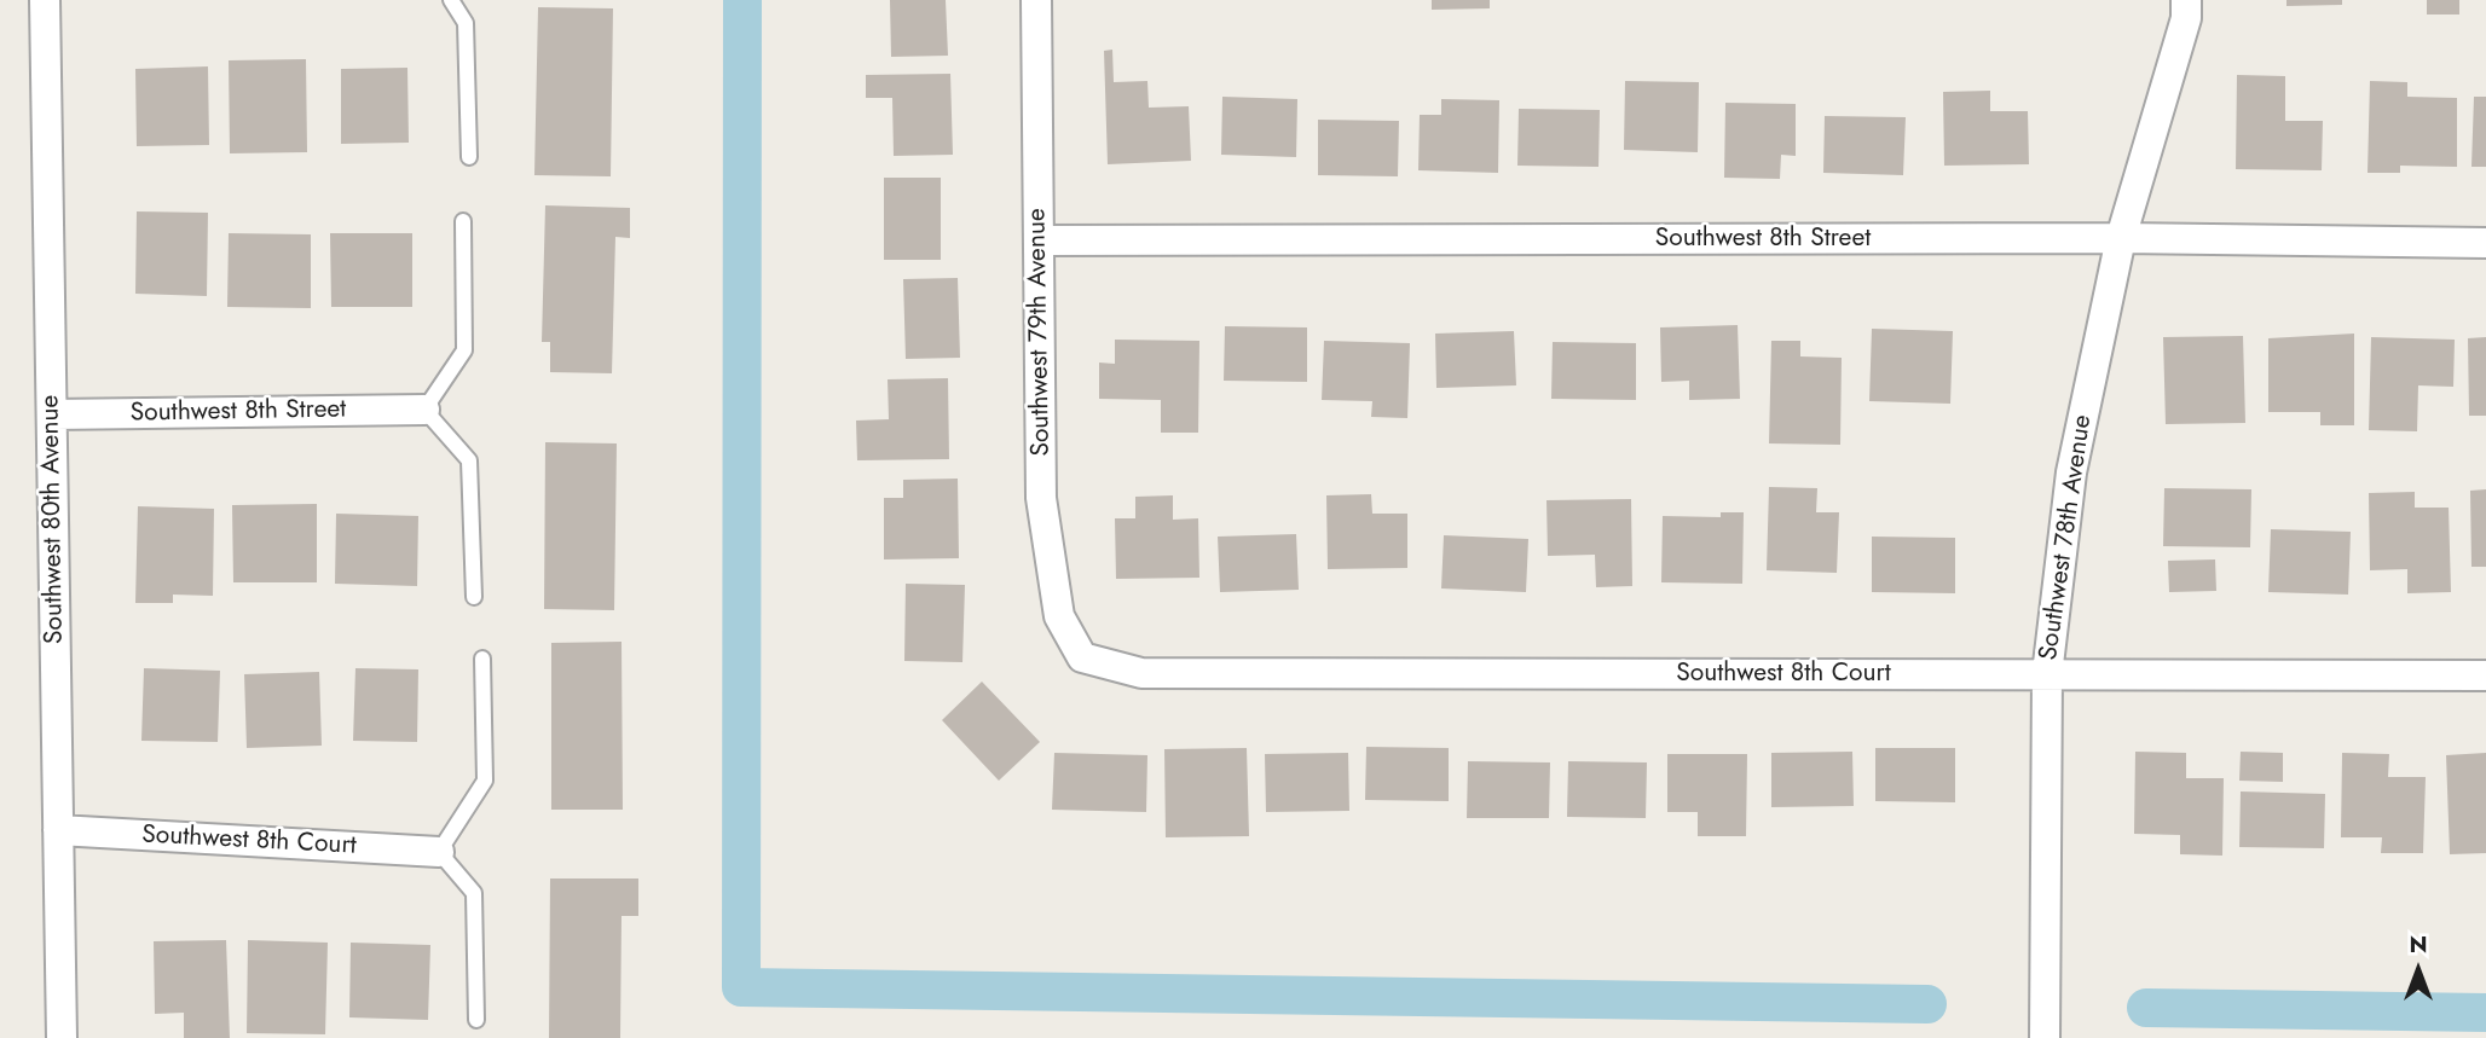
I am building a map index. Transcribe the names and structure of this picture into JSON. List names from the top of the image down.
{
  "streets": {
    "street": [
      "Southwest 8th Street",
      "Southwest 79th Avenue",
      "Southwest 80th Avenue",
      "Southwest 78th Avenue",
      "Southwest 8th Court"
    ]
  },
  "crossings": [
    ["Southwest 8th Street", "Southwest 79th Avenue"],
    ["Southwest 8th Street", "Southwest 80th Avenue"],
    ["Southwest 8th Street", "Southwest 78th Avenue"],
    ["Southwest 79th Avenue", "Southwest 8th Court"],
    ["Southwest 80th Avenue", "Southwest 8th Court"],
    ["Southwest 78th Avenue", "Southwest 8th Court"]
  ],
  "north": "top"
}
